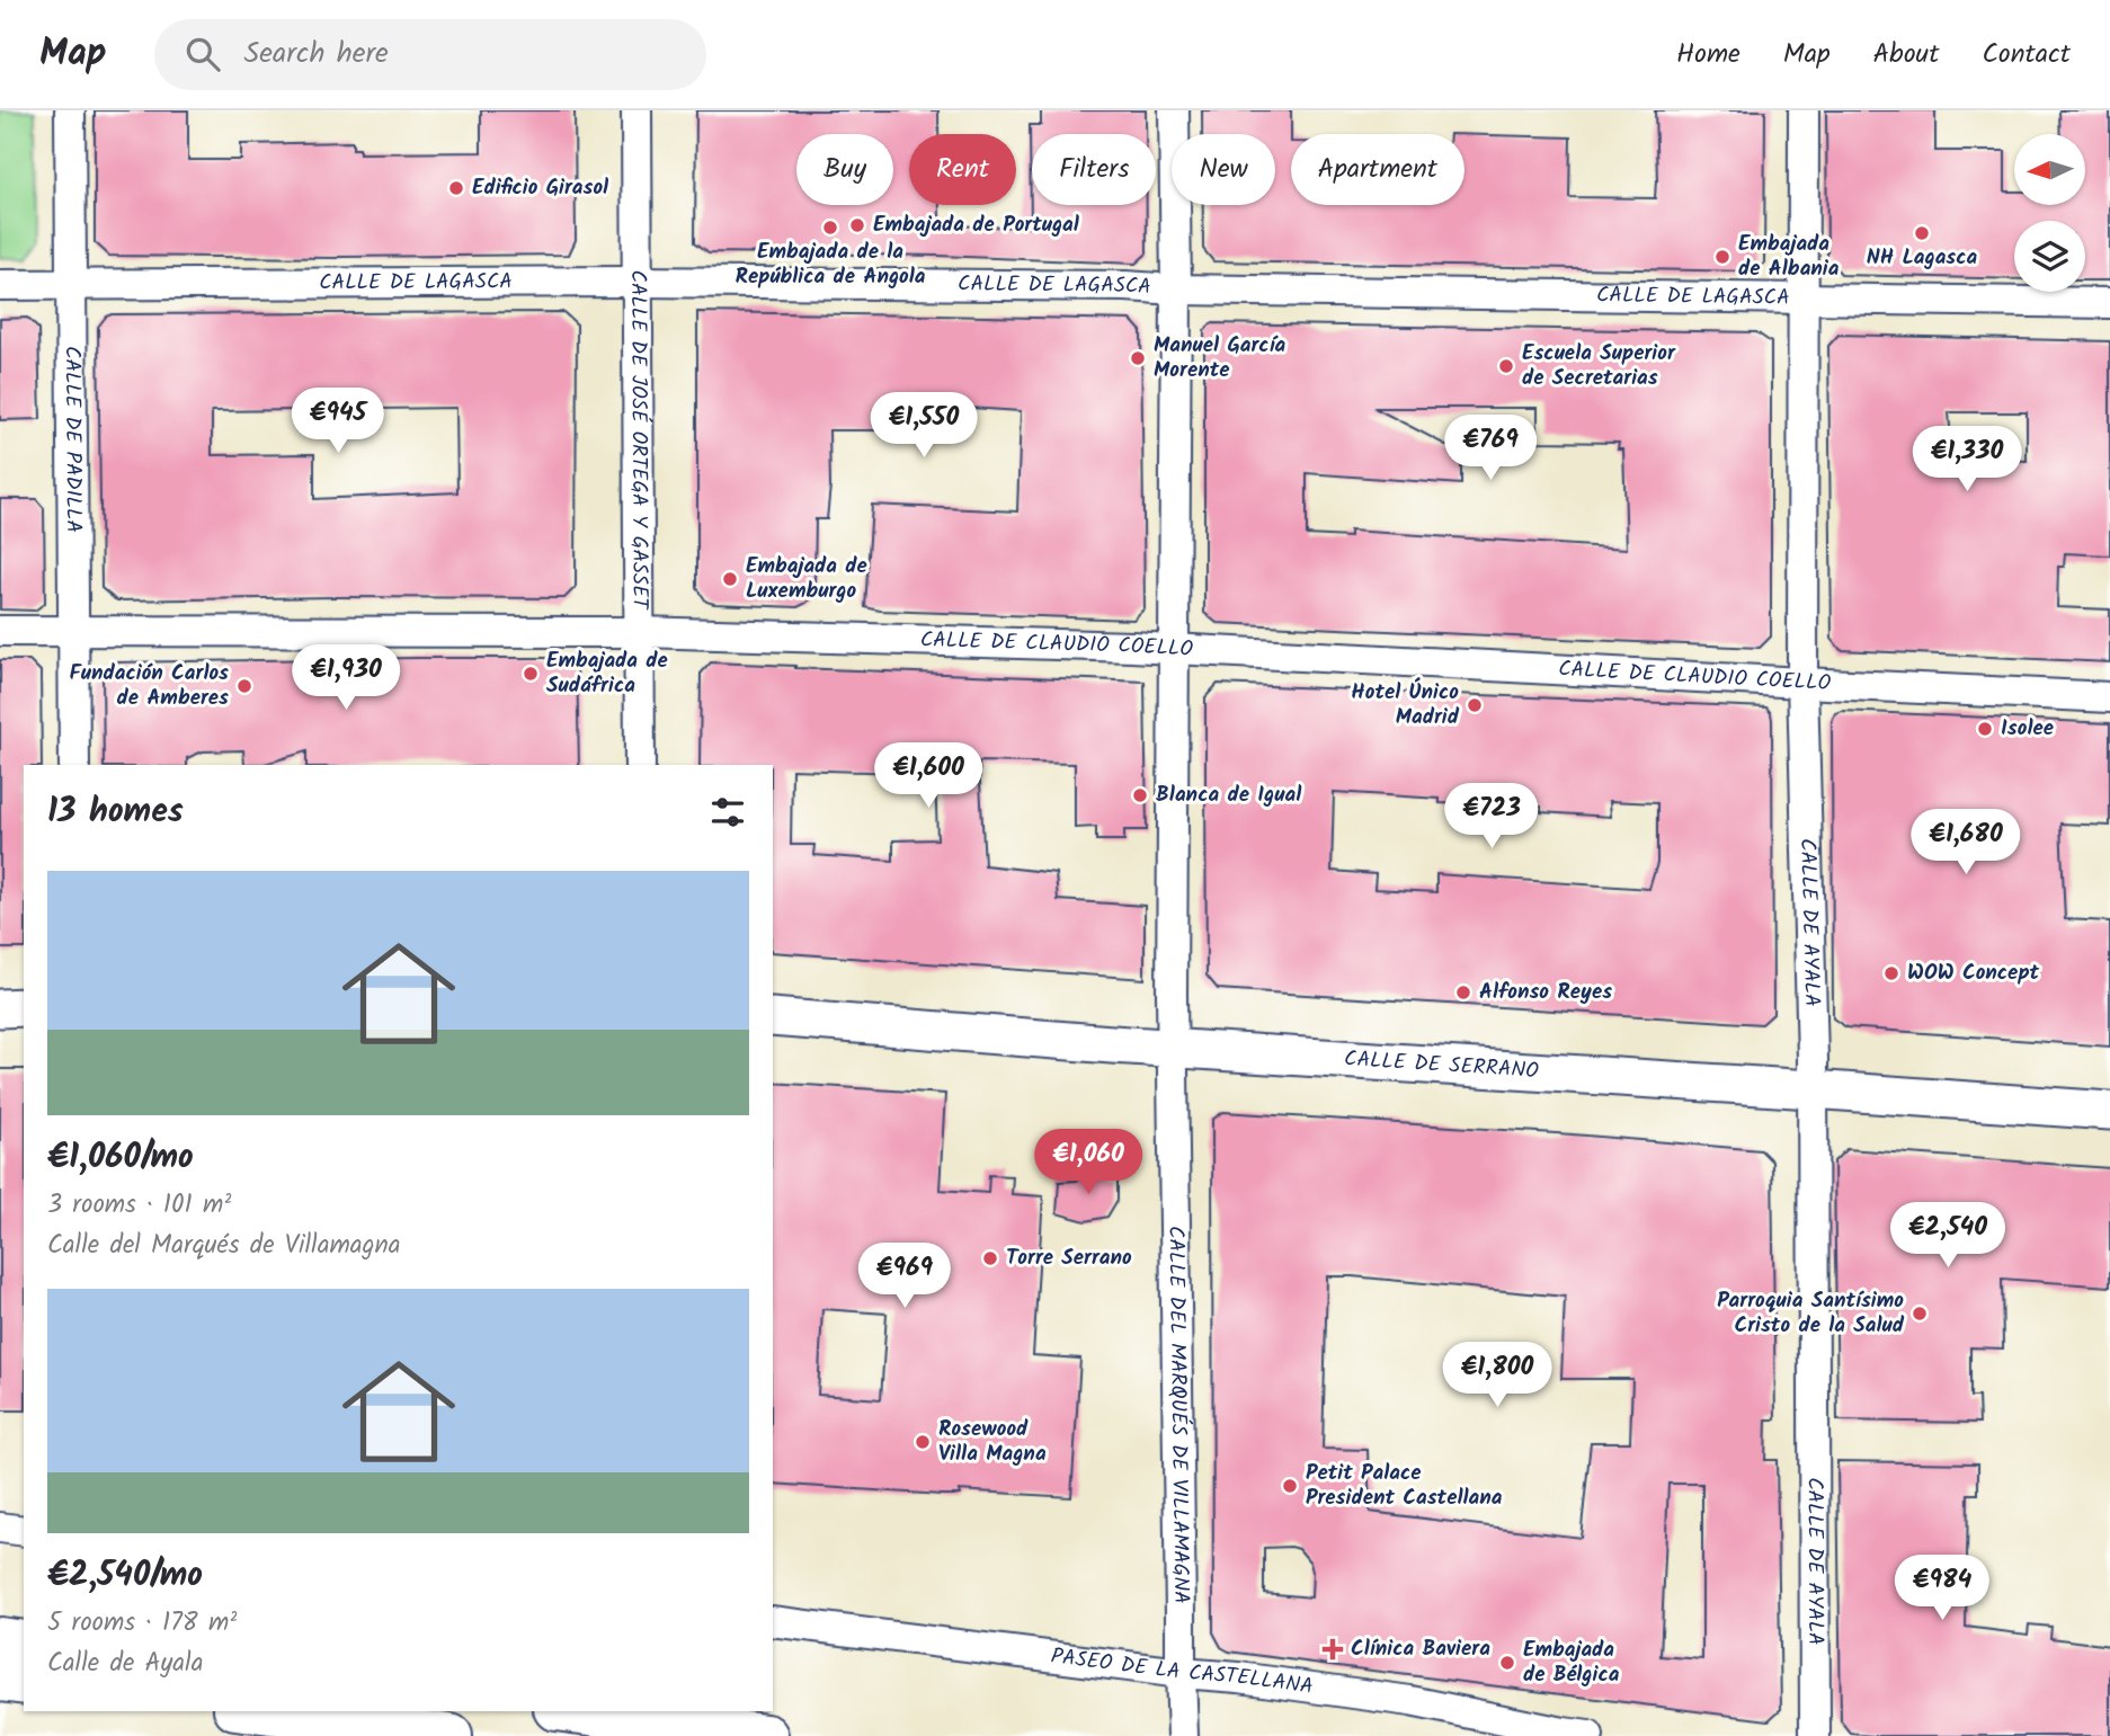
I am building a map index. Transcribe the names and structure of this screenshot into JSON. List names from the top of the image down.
{
  "streets": {
    "main road": ["CALLE DE SERRANO"],
    "street": [
      "CALLE DE LAGASCA",
      "CALLE DE PADILLA",
      "CALLE DE JOSÉ ORTEGA Y GASSET",
      "CALLE DE CLAUDIO COELLO",
      "CALLE DE AYALA",
      "CALLE DEL MARQUÉS DE VILLAMAGNA",
      "PASEO DE LA CASTELLANA"
    ]
  },
  "crossings": [
    ["CALLE DE LAGASCA", "CALLE DE PADILLA"],
    ["CALLE DE LAGASCA", "CALLE DE JOSÉ ORTEGA Y GASSET"],
    ["CALLE DE LAGASCA", "CALLE DE AYALA"],
    ["CALLE DE LAGASCA", "CALLE DEL MARQUÉS DE VILLAMAGNA"],
    ["CALLE DE PADILLA", "CALLE DE CLAUDIO COELLO"],
    ["CALLE DE JOSÉ ORTEGA Y GASSET", "CALLE DE CLAUDIO COELLO"],
    ["CALLE DE CLAUDIO COELLO", "CALLE DE AYALA"],
    ["CALLE DE CLAUDIO COELLO", "CALLE DEL MARQUÉS DE VILLAMAGNA"],
    ["CALLE DE AYALA", "CALLE DE SERRANO"],
    ["CALLE DE SERRANO", "CALLE DEL MARQUÉS DE VILLAMAGNA"],
    ["CALLE DEL MARQUÉS DE VILLAMAGNA", "PASEO DE LA CASTELLANA"]
  ],
  "places": {
    "other": [
      "Edificio Girasol",
      "Embajada de Portugal",
      "Embajada de la República de Angola",
      "NH Lagasca",
      "Embajada de Albania",
      "Manuel García Morente",
      "Escuela Superior de Secretarias",
      "Embajada de Luxemburgo",
      "Embajada de Sudáfrica",
      "Fundación Carlos de Amberes",
      "Hotel Único Madrid",
      "Isolee",
      "Blanca de Igual",
      "WOW Concept",
      "Alfonso Reyes",
      "Torre Serrano",
      "Parroquia Santísimo Cristo de la Salud",
      "Rosewood Villa Magna",
      "Petit Palace President Castellana",
      "Embajada de Bélgica"
    ],
    "health": ["Clínica Baviera"]
  },
  "north": "left",
  "page": {
    "header": "Map",
    "search": "Search here",
    "nav": [
      "Home",
      "Map",
      "About",
      "Contact"
    ],
    "chip": [
      "Buy",
      "Rent",
      "Filters",
      "New",
      "Apartment"
    ],
    "price": [
      "€945",
      "€1,550",
      "€769",
      "€1,330",
      "€1,930",
      "€1,600",
      "€723",
      "€1,680",
      "€1,060",
      "€2,540",
      "€969",
      "€1,800",
      "€984"
    ],
    "heading": "13 homes",
    "list": [
      {
        "name": "€1,060/mo",
        "note": "3 rooms · 101 m² · Calle del Marqués de Villamagna"
      },
      {
        "name": "€2,540/mo",
        "note": "5 rooms · 178 m² · Calle de Ayala"
      }
    ]
  }
}
